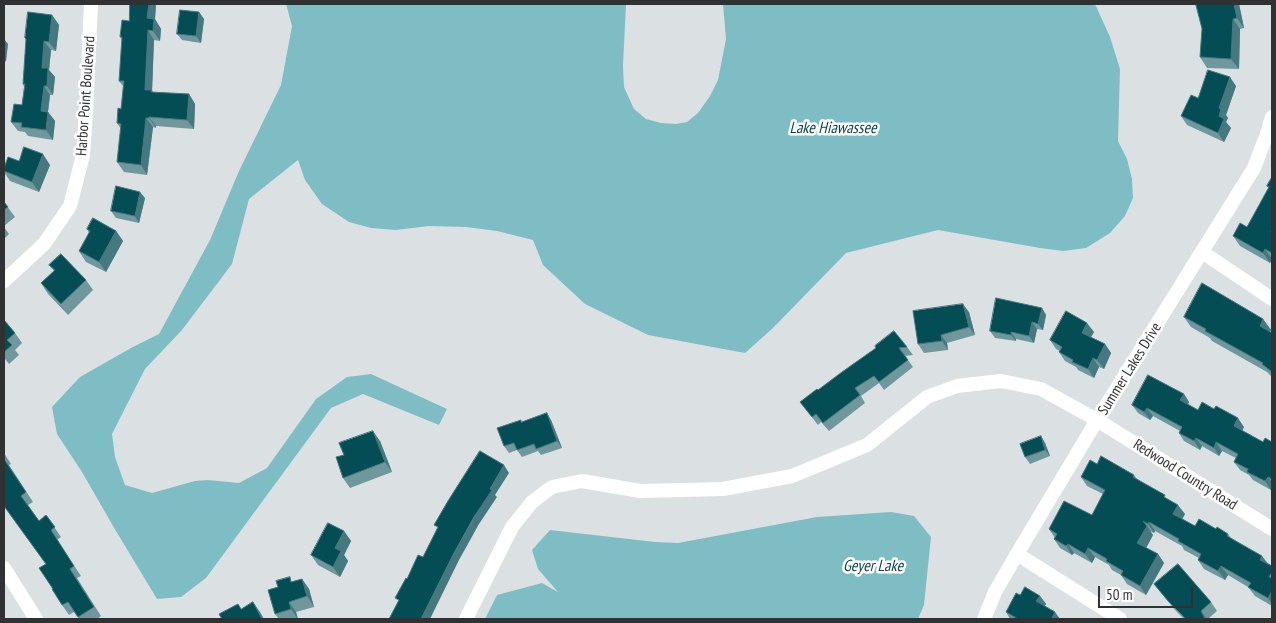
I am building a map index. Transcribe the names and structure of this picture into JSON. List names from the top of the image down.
{
  "streets": {
    "street": ["Harbor Point Boulevard", "Summer Lakes Drive", "Redwood Country Road"]
  },
  "crossings": [
    ["Summer Lakes Drive", "Redwood Country Road"]
  ],
  "water": ["Lake Hiawassee", "Geyer Lake"],
  "scale_bar": "50 m"
}
